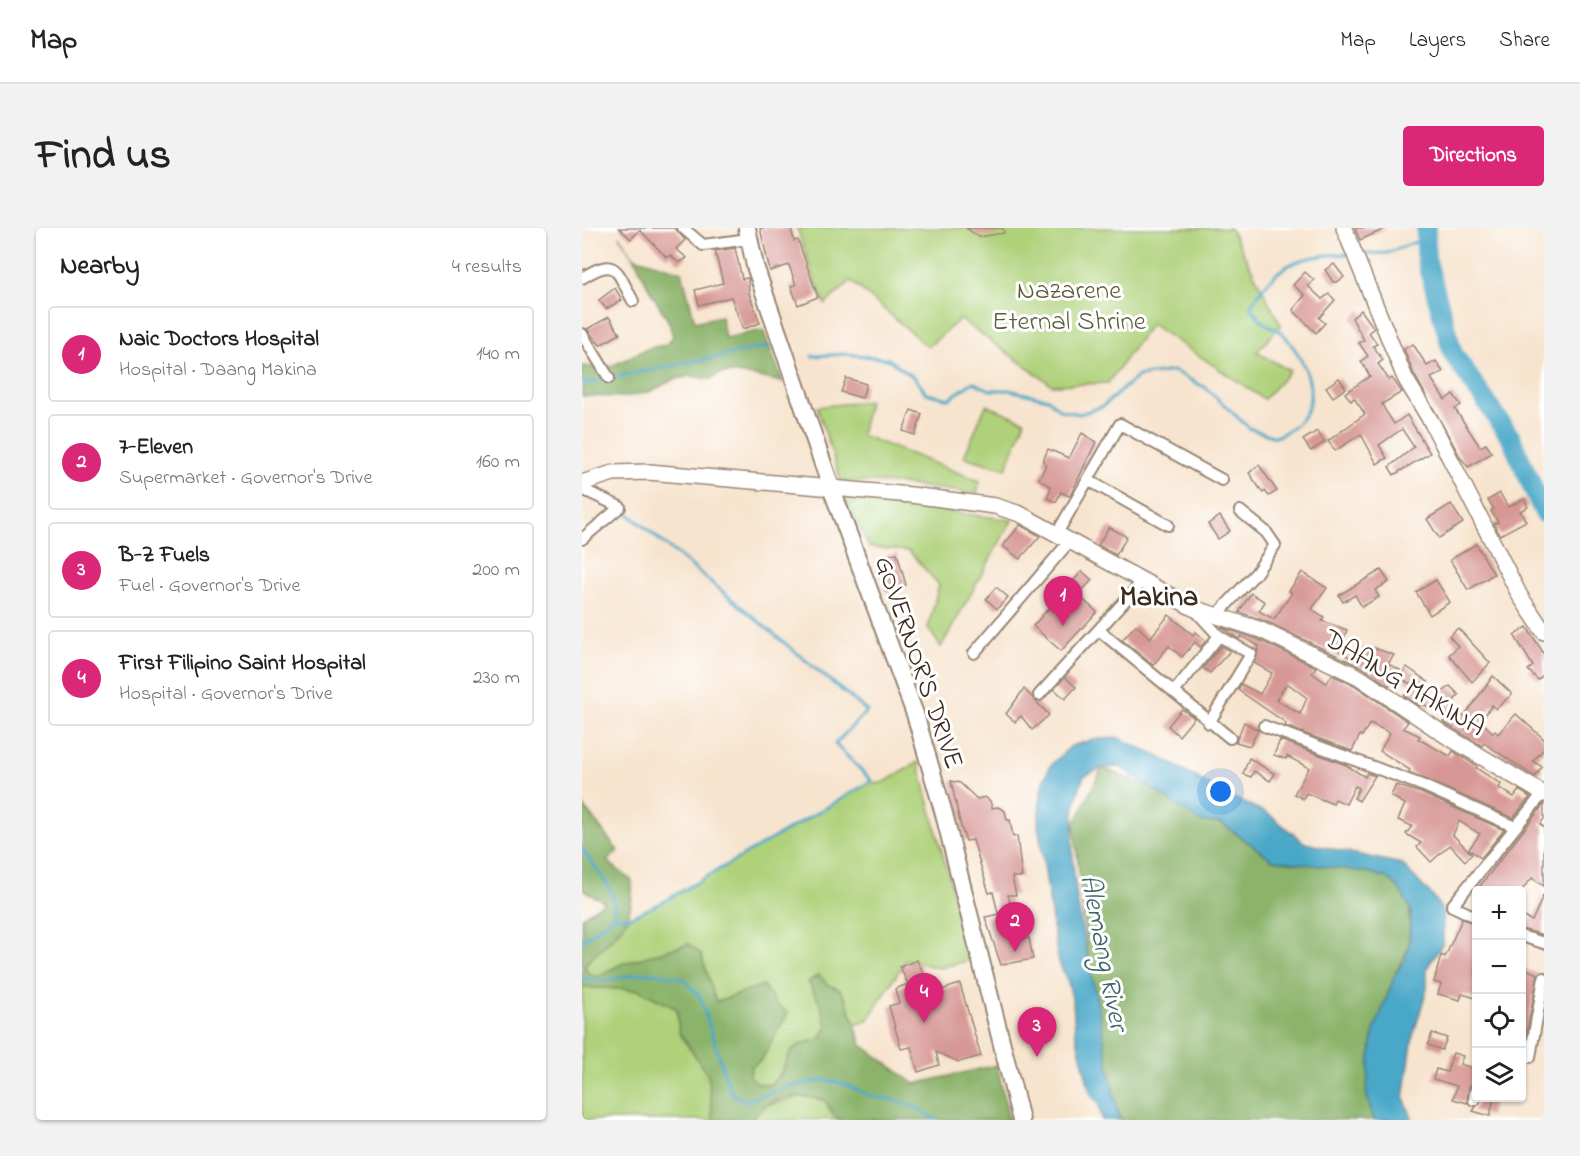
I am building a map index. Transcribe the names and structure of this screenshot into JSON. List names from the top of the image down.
{
  "streets": {
    "main road": ["GOVERNOR'S DRIVE"],
    "street": ["DAANG MAKINA"]
  },
  "crossings": [
    ["GOVERNOR'S DRIVE", "DAANG MAKINA"]
  ],
  "districts": ["Makina"],
  "water": ["Alemang River"],
  "parks": ["Nazarene Eternal Shrine"],
  "page": {
    "header": "Map",
    "nav": ["Map", "Layers", "Share"],
    "title": "Find us",
    "buttons": "Directions",
    "heading": ["Nearby", "4 results"],
    "list": [
      {
        "mark": "1",
        "name": "Naic Doctors Hospital",
        "note": "Hospital · Daang Makina",
        "value": "140 m"
      },
      {
        "mark": "2",
        "name": "7-Eleven",
        "note": "Supermarket · Governor's Drive",
        "value": "160 m"
      },
      {
        "mark": "3",
        "name": "B-Z Fuels",
        "note": "Fuel · Governor's Drive",
        "value": "200 m"
      },
      {
        "mark": "4",
        "name": "First Filipino Saint Hospital",
        "note": "Hospital · Governor's Drive",
        "value": "230 m"
      }
    ],
    "pins": [
      "1",
      "2",
      "4",
      "3"
    ],
    "map_buttons": ["+", "−"]
  }
}
